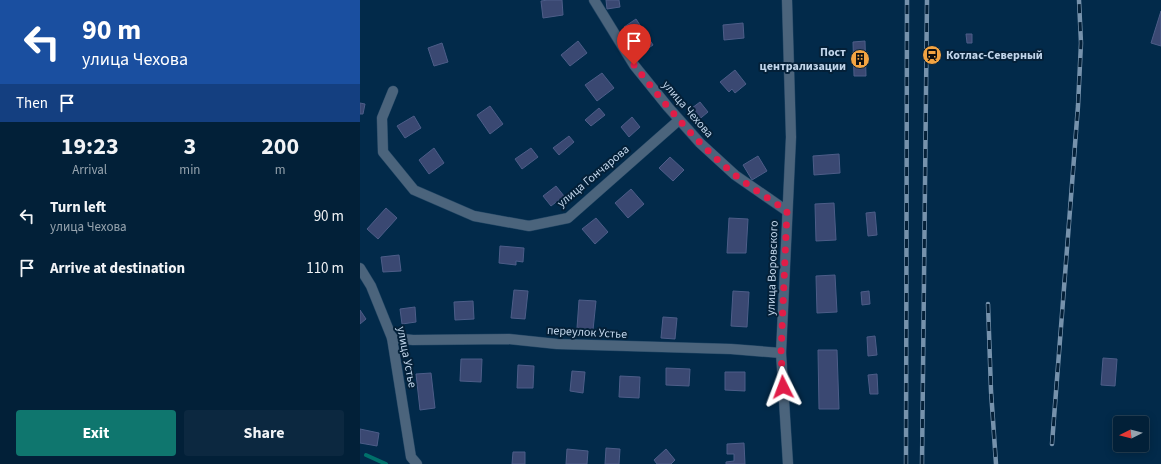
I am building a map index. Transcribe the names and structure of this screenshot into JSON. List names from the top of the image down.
{
  "streets": {
    "street": [
      "улица Чехова",
      "улица Гончарова",
      "улица Воровского",
      "переулок Устье",
      "улица Устье"
    ]
  },
  "crossings": [
    ["улица Чехова", "улица Гончарова"],
    ["улица Чехова", "улица Воровского"],
    ["улица Воровского", "переулок Устье"],
    ["переулок Устье", "улица Устье"]
  ],
  "places": {
    "station": ["Котлас-Северный"],
    "building": ["Пост централизации"]
  },
  "north": "left",
  "page": {
    "turn": ["90 m", "улица Чехова"],
    "then": "Then",
    "eta": [
      "19:23",
      "Arrival",
      "3",
      "min",
      "200",
      "m"
    ],
    "list": [
      {
        "name": "Turn left",
        "note": "улица Чехова",
        "value": "90 m"
      },
      {
        "name": "Arrive at destination",
        "value": "110 m"
      }
    ],
    "buttons": ["Exit", "Share"]
  }
}
